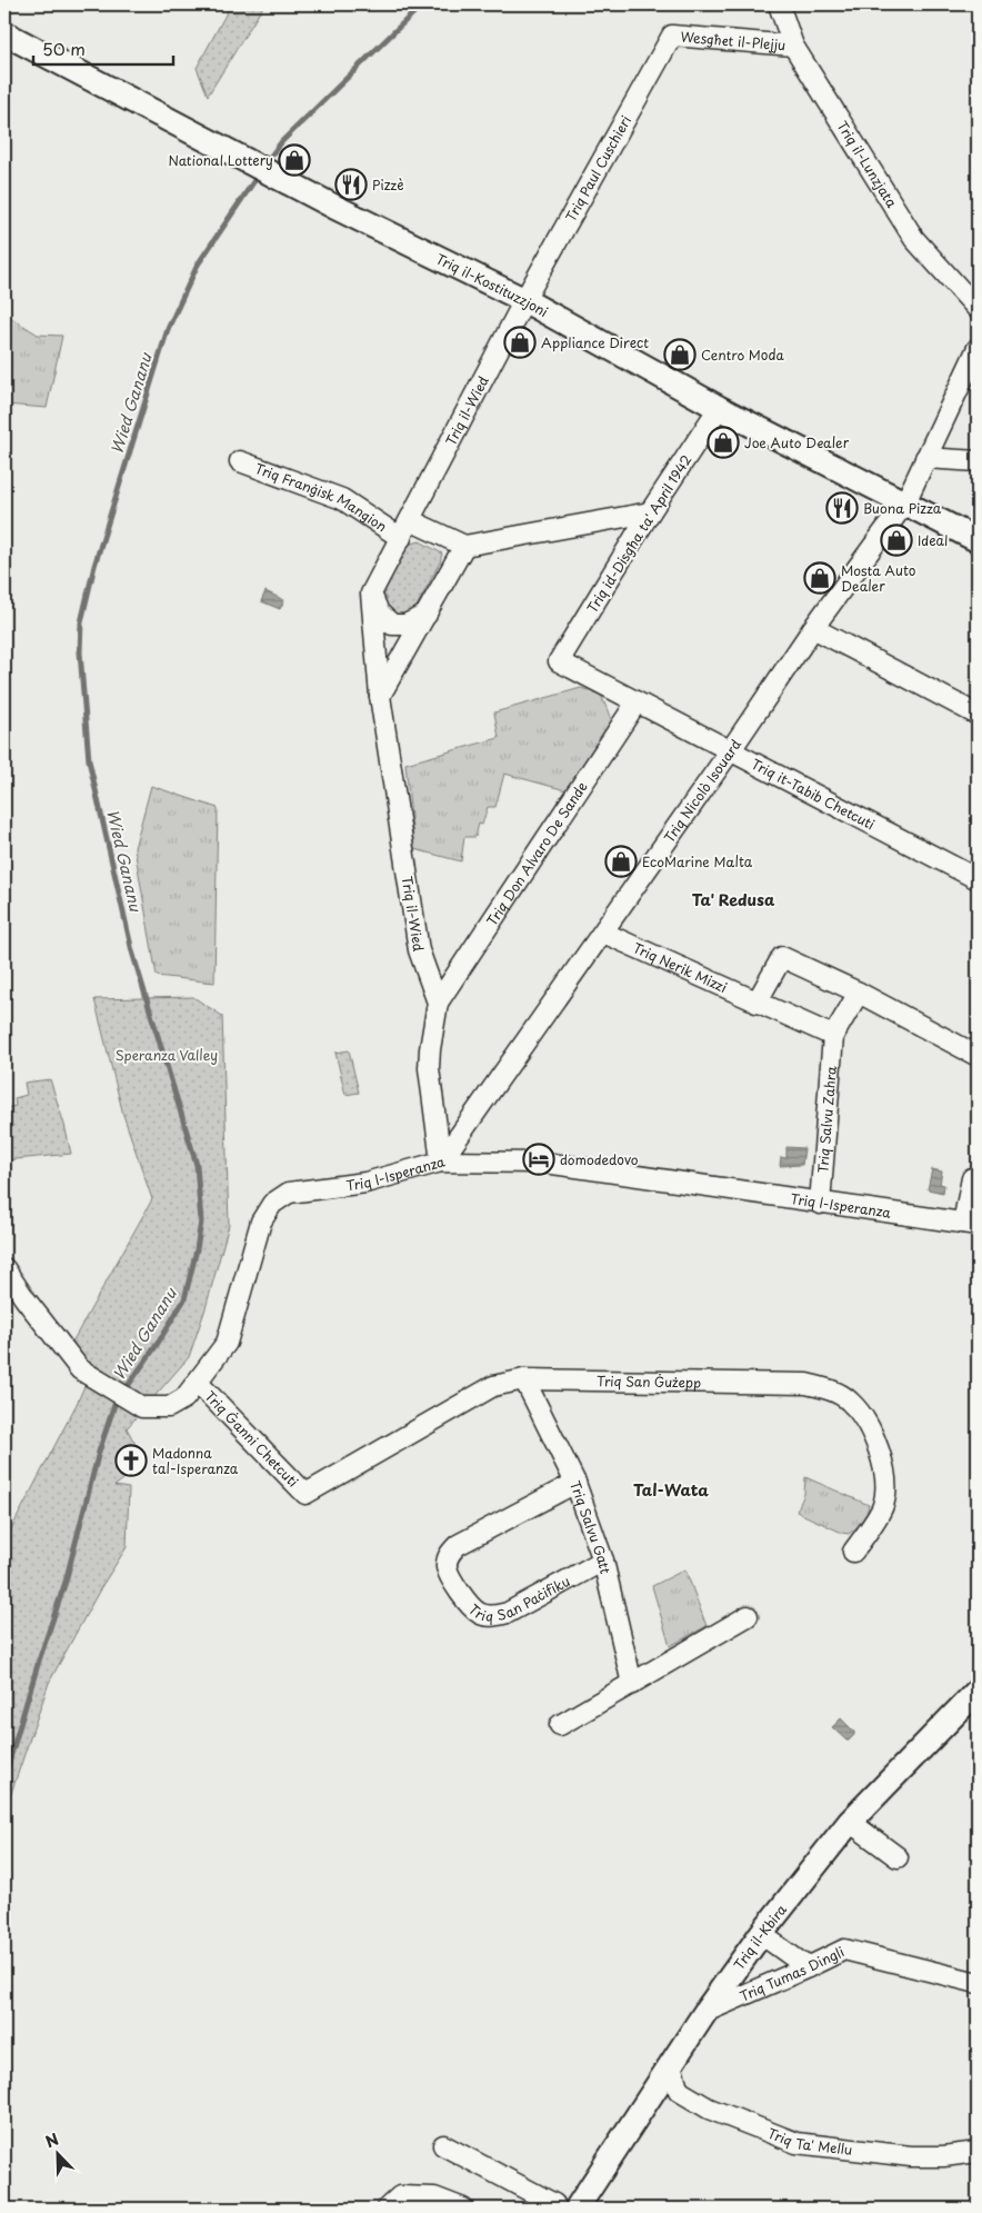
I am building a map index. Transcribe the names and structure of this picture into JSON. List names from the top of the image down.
{
  "streets": {
    "main road": ["Triq il-Kostituzzjoni", "Triq il-Kbira"],
    "street": [
      "Wesgħet il-Plejju",
      "Triq il-Lunzjata",
      "Triq Paul Cuschieri",
      "Triq il-Wied",
      "Triq Franġisk Mangion",
      "Triq id-Disgħa ta' April 1942",
      "Triq Nicolò Isouard",
      "Triq it-Tabib Chetcuti",
      "Triq Don Alvaro De Sande",
      "Triq Nerik Mizzi",
      "Triq Salvu Zahra",
      "Triq l-Isperanza",
      "Triq San Ġużepp",
      "Triq Ġanni Chetcuti",
      "Triq Salvu Gatt",
      "Triq San Paċifiku",
      "Triq Tumas Dingli",
      "Triq Ta' Mellu"
    ]
  },
  "crossings": [
    ["Wesgħet il-Plejju", "Triq il-Lunzjata"],
    ["Wesgħet il-Plejju", "Triq Paul Cuschieri"],
    ["Triq Paul Cuschieri", "Triq il-Kostituzzjoni"],
    ["Triq Paul Cuschieri", "Triq il-Wied"],
    ["Triq il-Kostituzzjoni", "Triq il-Wied"],
    ["Triq il-Kostituzzjoni", "Triq id-Disgħa ta' April 1942"],
    ["Triq il-Kostituzzjoni", "Triq Nicolò Isouard"],
    ["Triq il-Wied", "Triq Franġisk Mangion"],
    ["Triq il-Wied", "Triq Don Alvaro De Sande"],
    ["Triq id-Disgħa ta' April 1942", "Triq it-Tabib Chetcuti"],
    ["Triq Nicolò Isouard", "Triq it-Tabib Chetcuti"],
    ["Triq Nicolò Isouard", "Triq Nerik Mizzi"],
    ["Triq Nicolò Isouard", "Triq l-Isperanza"],
    ["Triq it-Tabib Chetcuti", "Triq Don Alvaro De Sande"],
    ["Triq Nerik Mizzi", "Triq Salvu Zahra"],
    ["Triq Salvu Zahra", "Triq l-Isperanza"],
    ["Triq l-Isperanza", "Triq Ġanni Chetcuti"],
    ["Triq San Ġużepp", "Triq Ġanni Chetcuti"],
    ["Triq San Ġużepp", "Triq Salvu Gatt"],
    ["Triq Salvu Gatt", "Triq San Paċifiku"],
    ["Triq il-Kbira", "Triq Tumas Dingli"],
    ["Triq il-Kbira", "Triq Ta' Mellu"]
  ],
  "districts": ["Ta' Redusa", "Tal-Wata"],
  "water": ["Wied Gananu"],
  "parks": ["Speranza Valley"],
  "places": {
    "shop": [
      "National Lottery",
      "Appliance Direct",
      "Centro Moda",
      "Joe Auto Dealer",
      "Ideal",
      "Mosta Auto Dealer",
      "EcoMarine Malta"
    ],
    "restaurant": ["Pizzè", "Buona Pizza"],
    "hotel": ["domodedovo"],
    "church": ["Madonna tal-Isperanza"]
  },
  "scale_bar": "50 m",
  "north": "top left"
}
